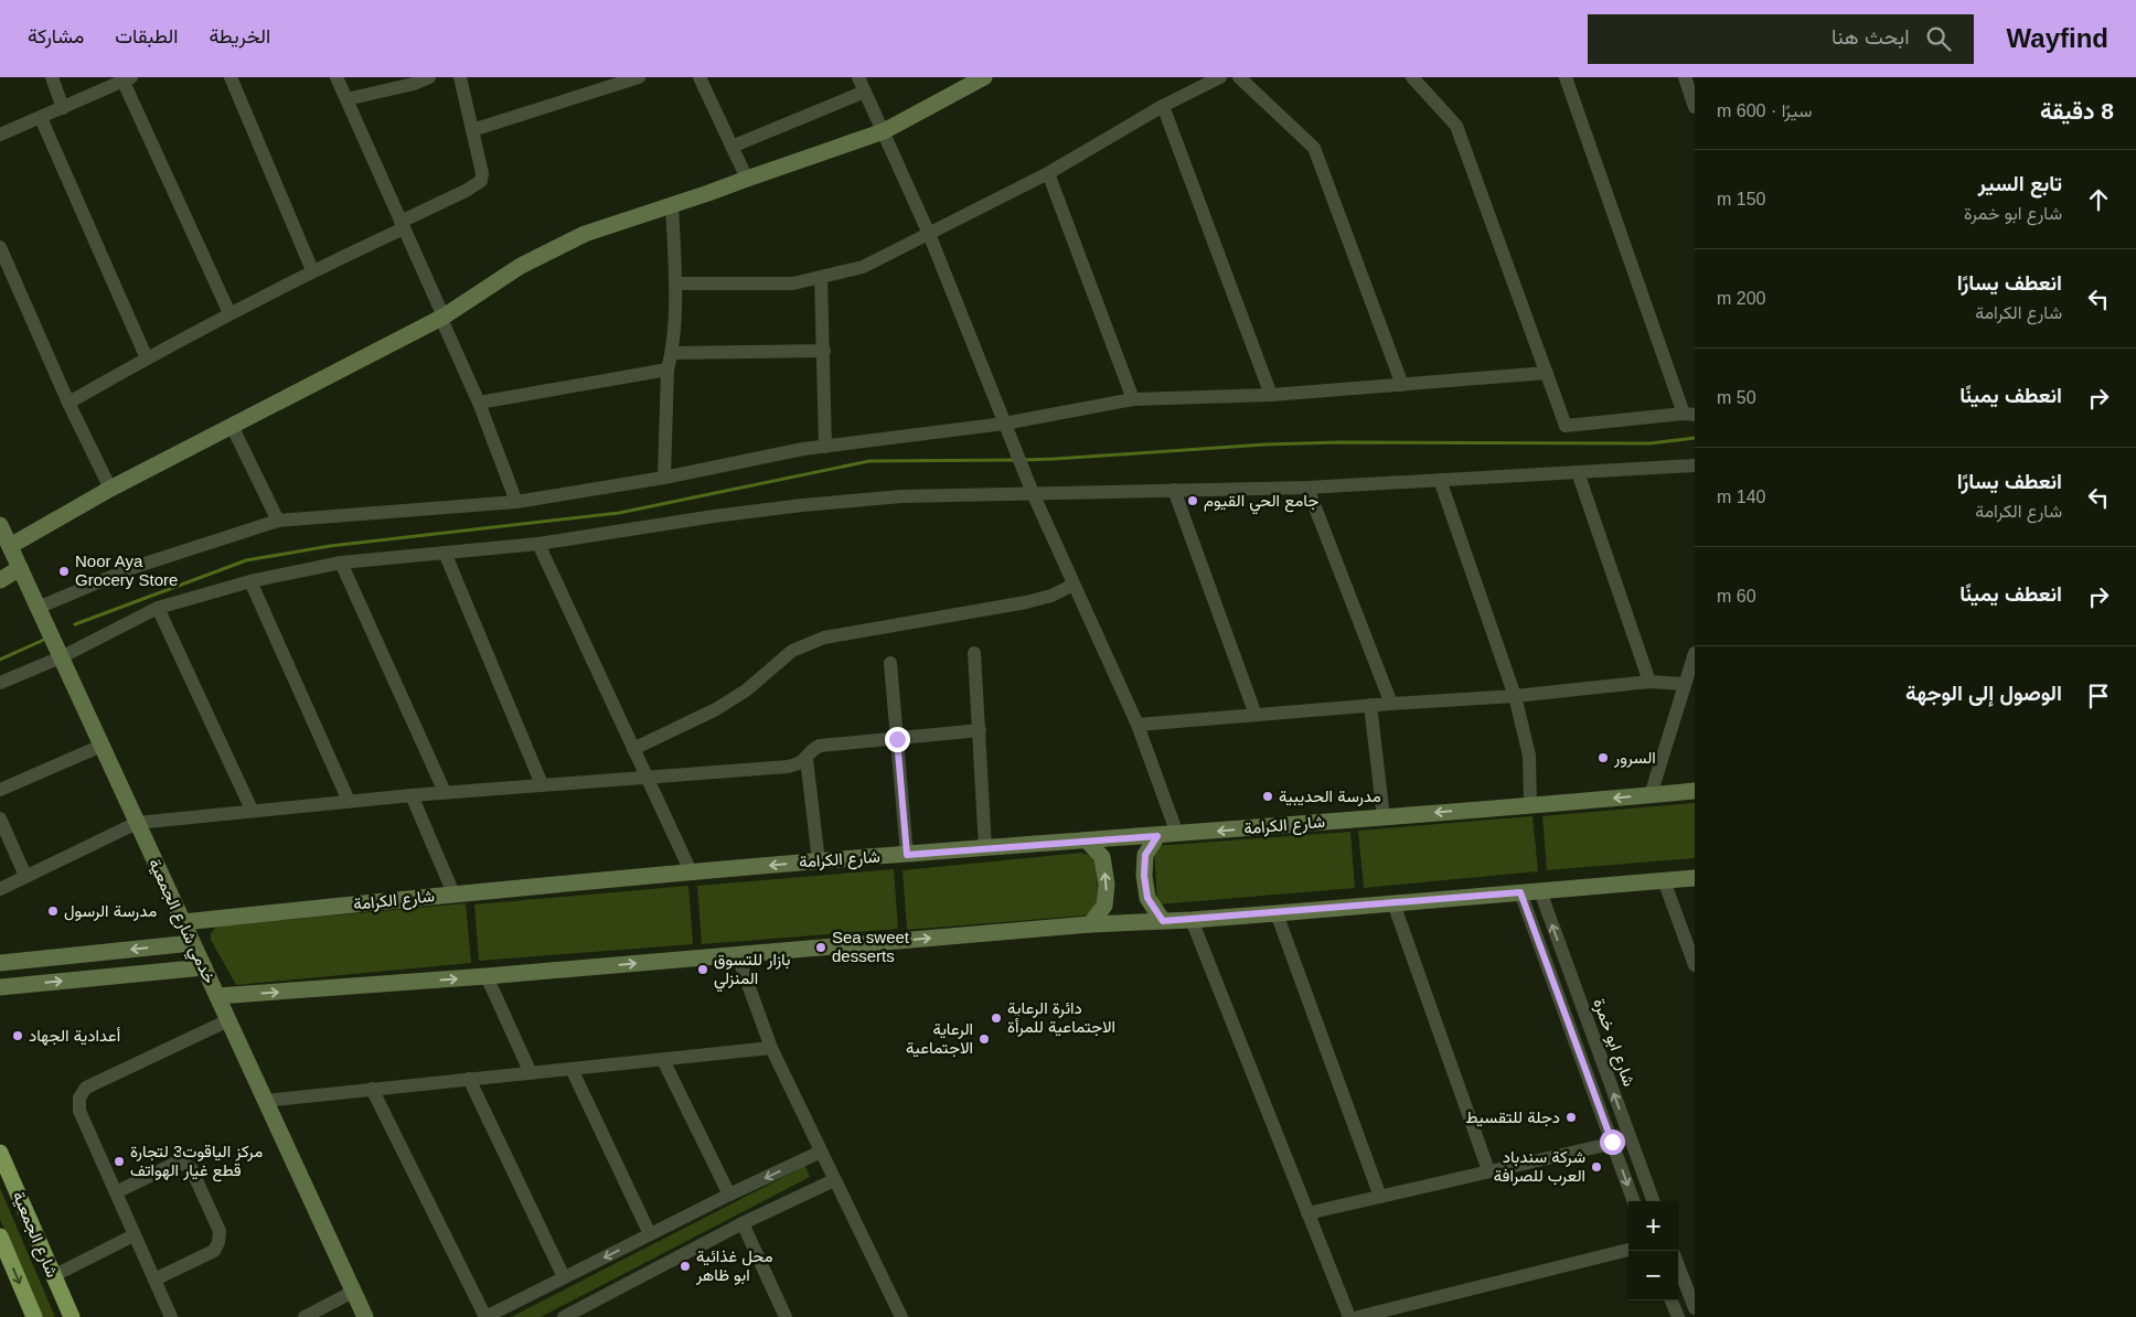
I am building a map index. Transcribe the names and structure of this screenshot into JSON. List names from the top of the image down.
{
  "streets": {
    "main road": ["شارع الجمعية"],
    "street": ["شارع الكرامة", "خدمي شارع الجمعية", "شارع ابو خمرة"]
  },
  "crossings": [
    ["شارع الكرامة", "خدمي شارع الجمعية"]
  ],
  "places": [
    "جامع الحي القيوم",
    "Noor Aya Grocery Store",
    "السرور",
    "مدرسة الحديبية",
    "مدرسة الرسول",
    "Sea sweet desserts",
    "بازار للتسوق المنزلي",
    "دائرة الرعاية الاجتماعية للمرأة",
    "أعدادية الجهاد",
    "الرعاية الاجتماعية",
    "دجلة للتقسيط",
    "مركز الياقوت3 لتجارة قطع غيار الهواتف",
    "شركة سندباد العرب للصرافة",
    "محل غذائية ابو ظاهر"
  ],
  "page": {
    "header": "Wayfind",
    "search": "ابحث هنا",
    "nav": ["الخريطة", "الطبقات", "مشاركة"],
    "heading": ["8 دقيقة", "سيرًا · 600 m"],
    "list": [
      ["تابع السير", "شارع ابو خمرة", "150 m"],
      ["انعطف يسارًا", "شارع الكرامة", "200 m"],
      ["انعطف يمينًا", "50 m"],
      ["انعطف يسارًا", "شارع الكرامة", "140 m"],
      ["انعطف يمينًا", "60 m"],
      "الوصول إلى الوجهة"
    ],
    "map_buttons": ["+", "−"]
  }
}
